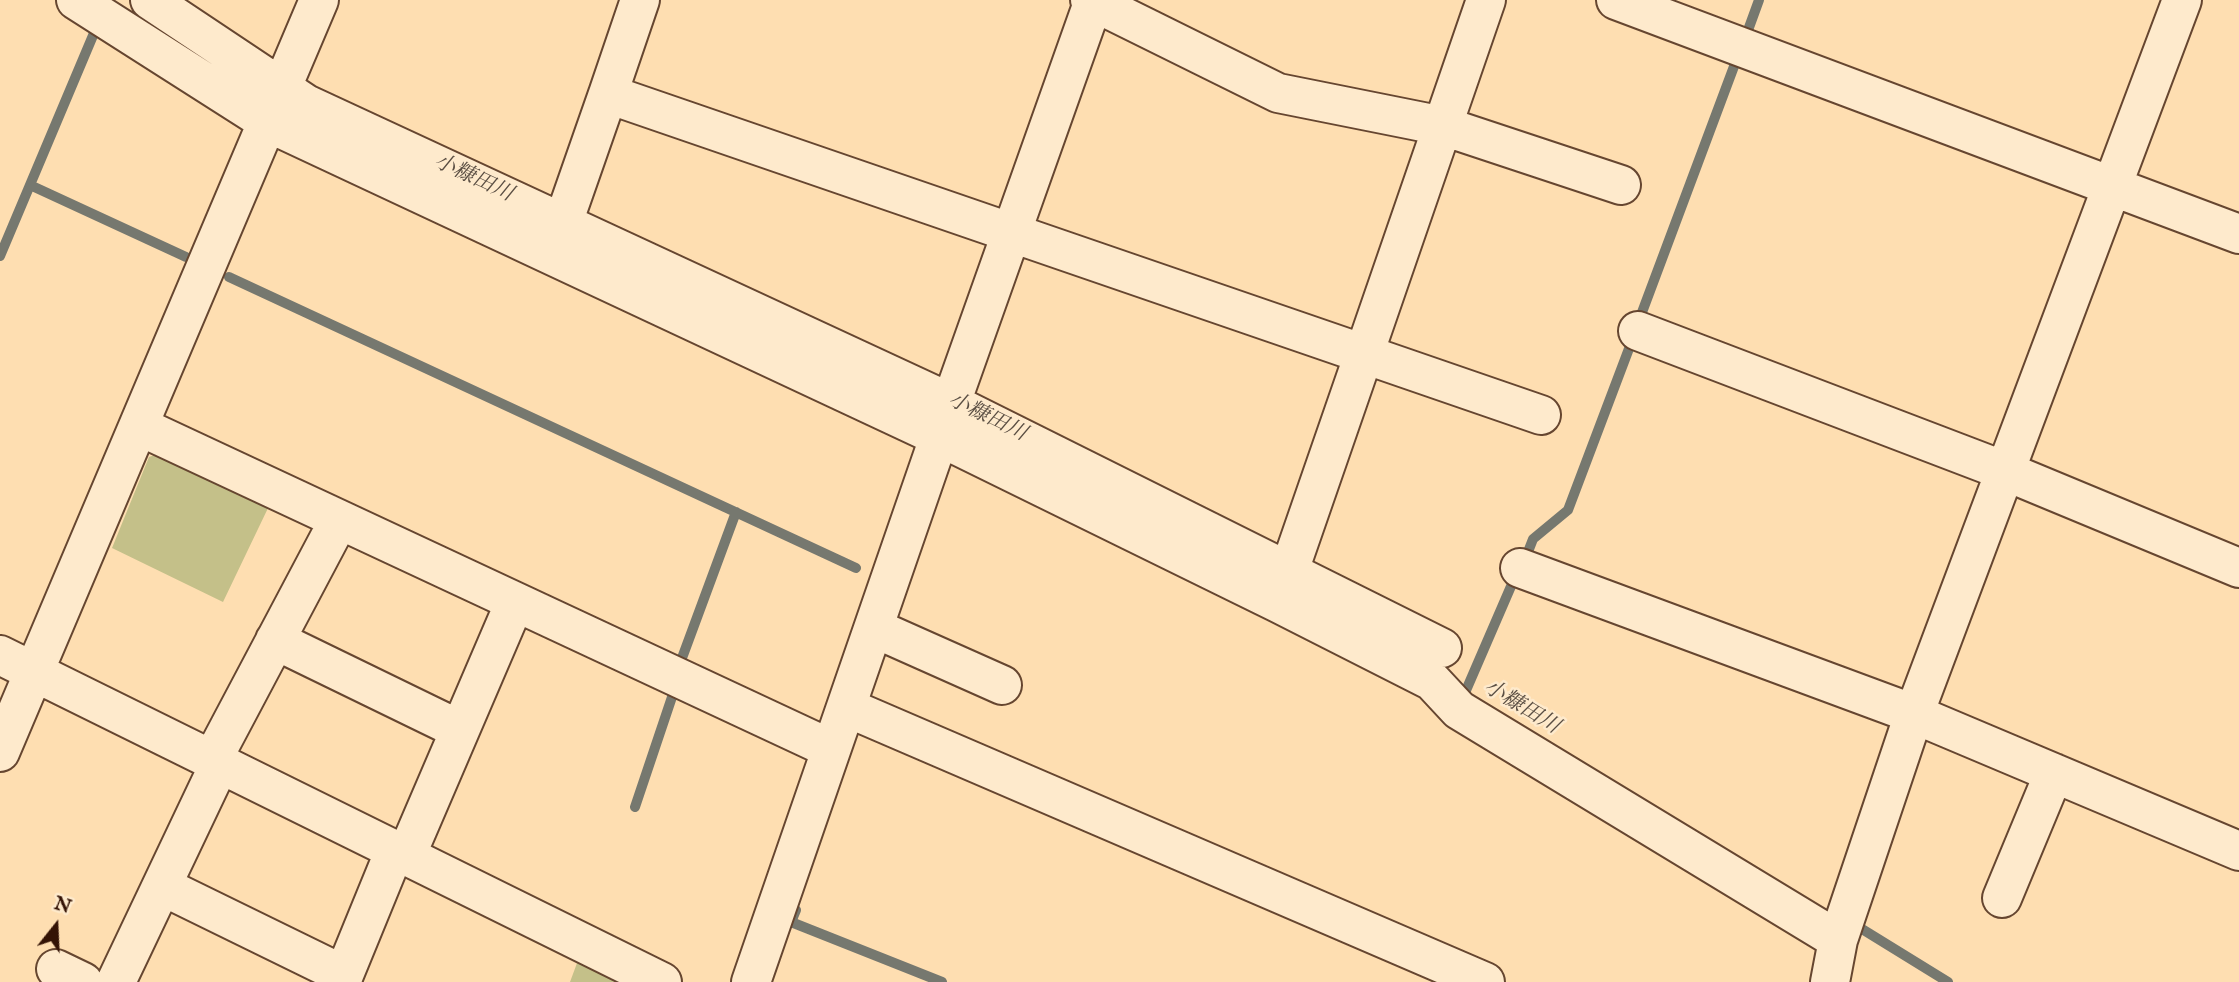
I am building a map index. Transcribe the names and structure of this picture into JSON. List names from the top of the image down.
{
  "water": ["小糠田川"],
  "north": "top"
}
